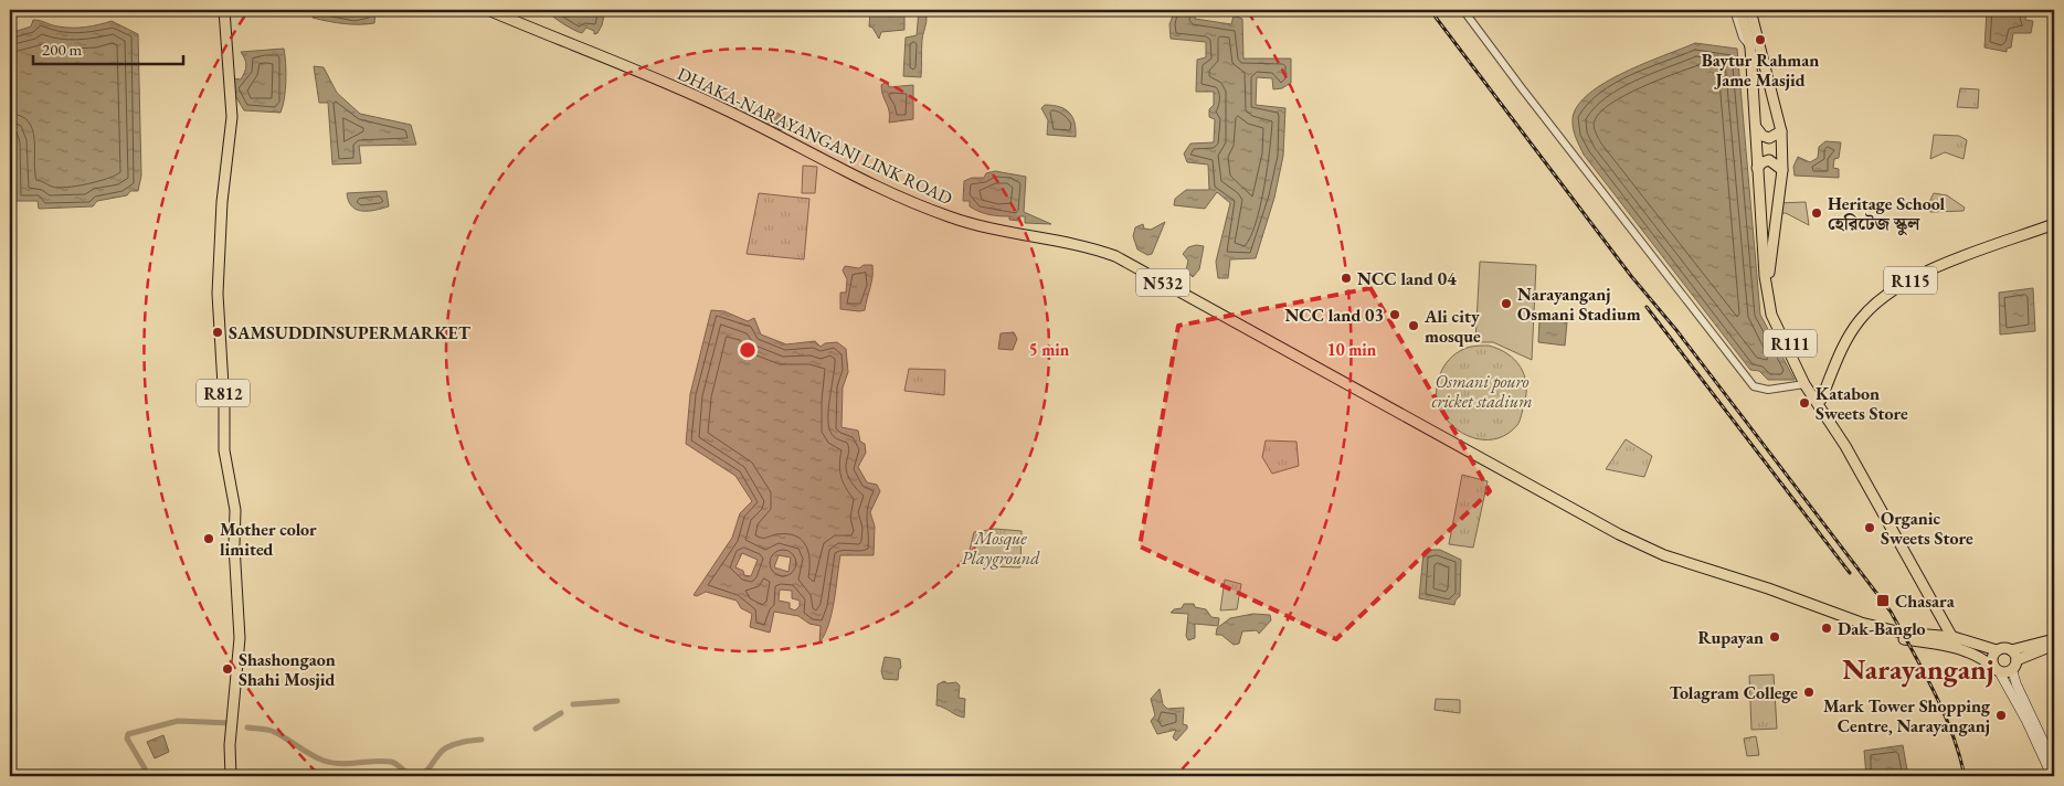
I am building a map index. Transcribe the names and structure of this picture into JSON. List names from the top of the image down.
{
  "streets": {
    "main road": [
      "DHAKA-NARAYANGANJ LINK ROAD",
      "R115",
      "N532",
      "R111",
      "R812"
    ]
  },
  "crossings": [
    ["DHAKA-NARAYANGANJ LINK ROAD", "R111"],
    ["R115", "R111"]
  ],
  "districts": ["Narayanganj"],
  "parks": ["Osmani pouro cricket stadium", "Mosque Playground"],
  "places": {
    "other": [
      "Baytur Rahman Jame Masjid",
      "Heritage School হেরিটেজ স্কুল",
      "NCC land 04",
      "Narayanganj Osmani Stadium",
      "NCC land 03",
      "Ali city mosque",
      "SAMSUDDINSUPERMARKET",
      "Katabon Sweets Store",
      "Organic Sweets Store",
      "Mother color limited",
      "Dak-Banglo",
      "Rupayan",
      "Shashongaon Shahi Mosjid",
      "Tolagram College",
      "Mark Tower Shopping Centre, Narayanganj"
    ],
    "transit": ["Chasara"]
  },
  "scale_bar": "200 m",
  "rings": ["5 min", "10 min"]
}
